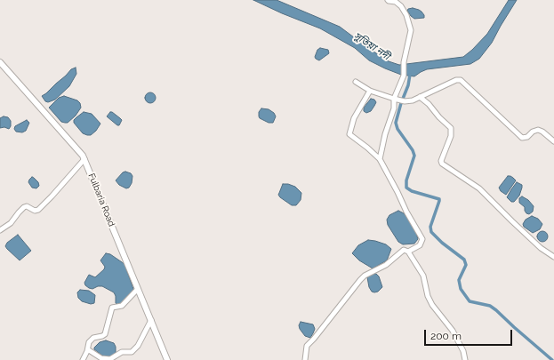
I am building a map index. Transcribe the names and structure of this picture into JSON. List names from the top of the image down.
{
  "streets": {
    "main road": ["Fulbaria Road"]
  },
  "water": ["সুতিয়া নদী"],
  "scale_bar": "200 m"
}
